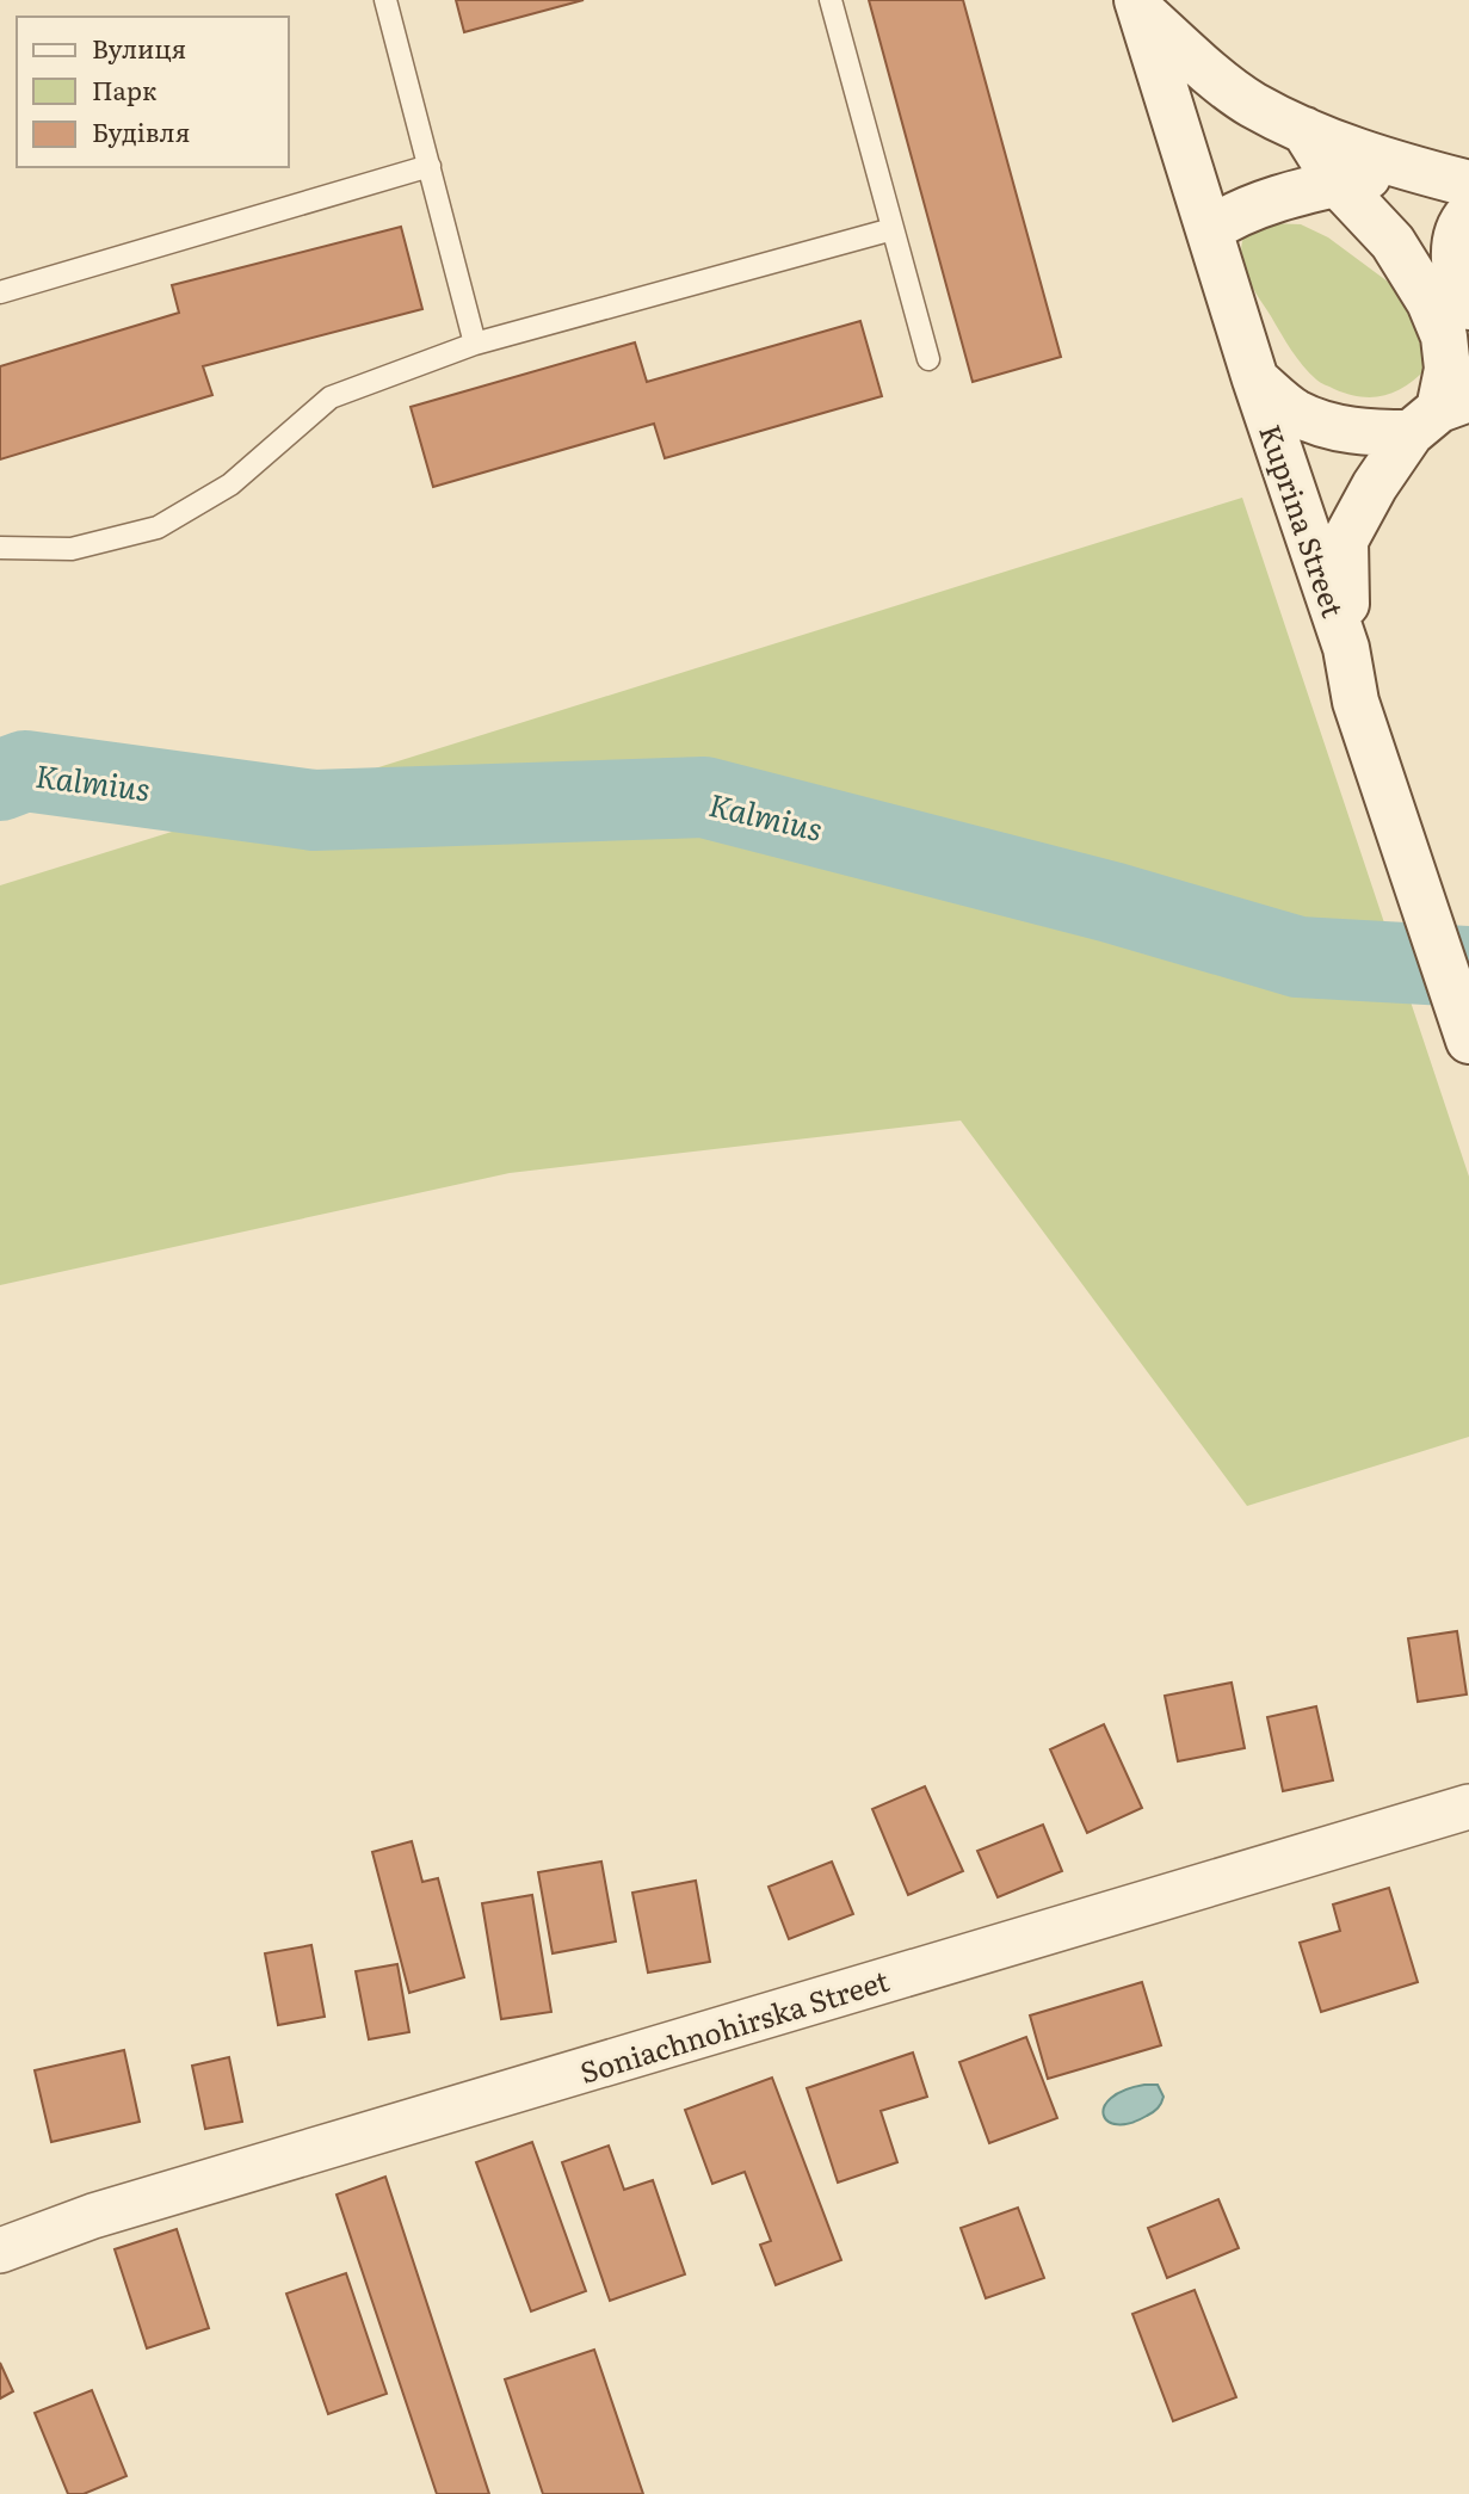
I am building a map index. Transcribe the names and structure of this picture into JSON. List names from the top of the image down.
{
  "streets": {
    "street": ["Kuprina Street", "Soniachnohirska Street"]
  },
  "water": ["Kalmius"],
  "legend": ["Вулиця", "Парк", "Будівля"]
}
